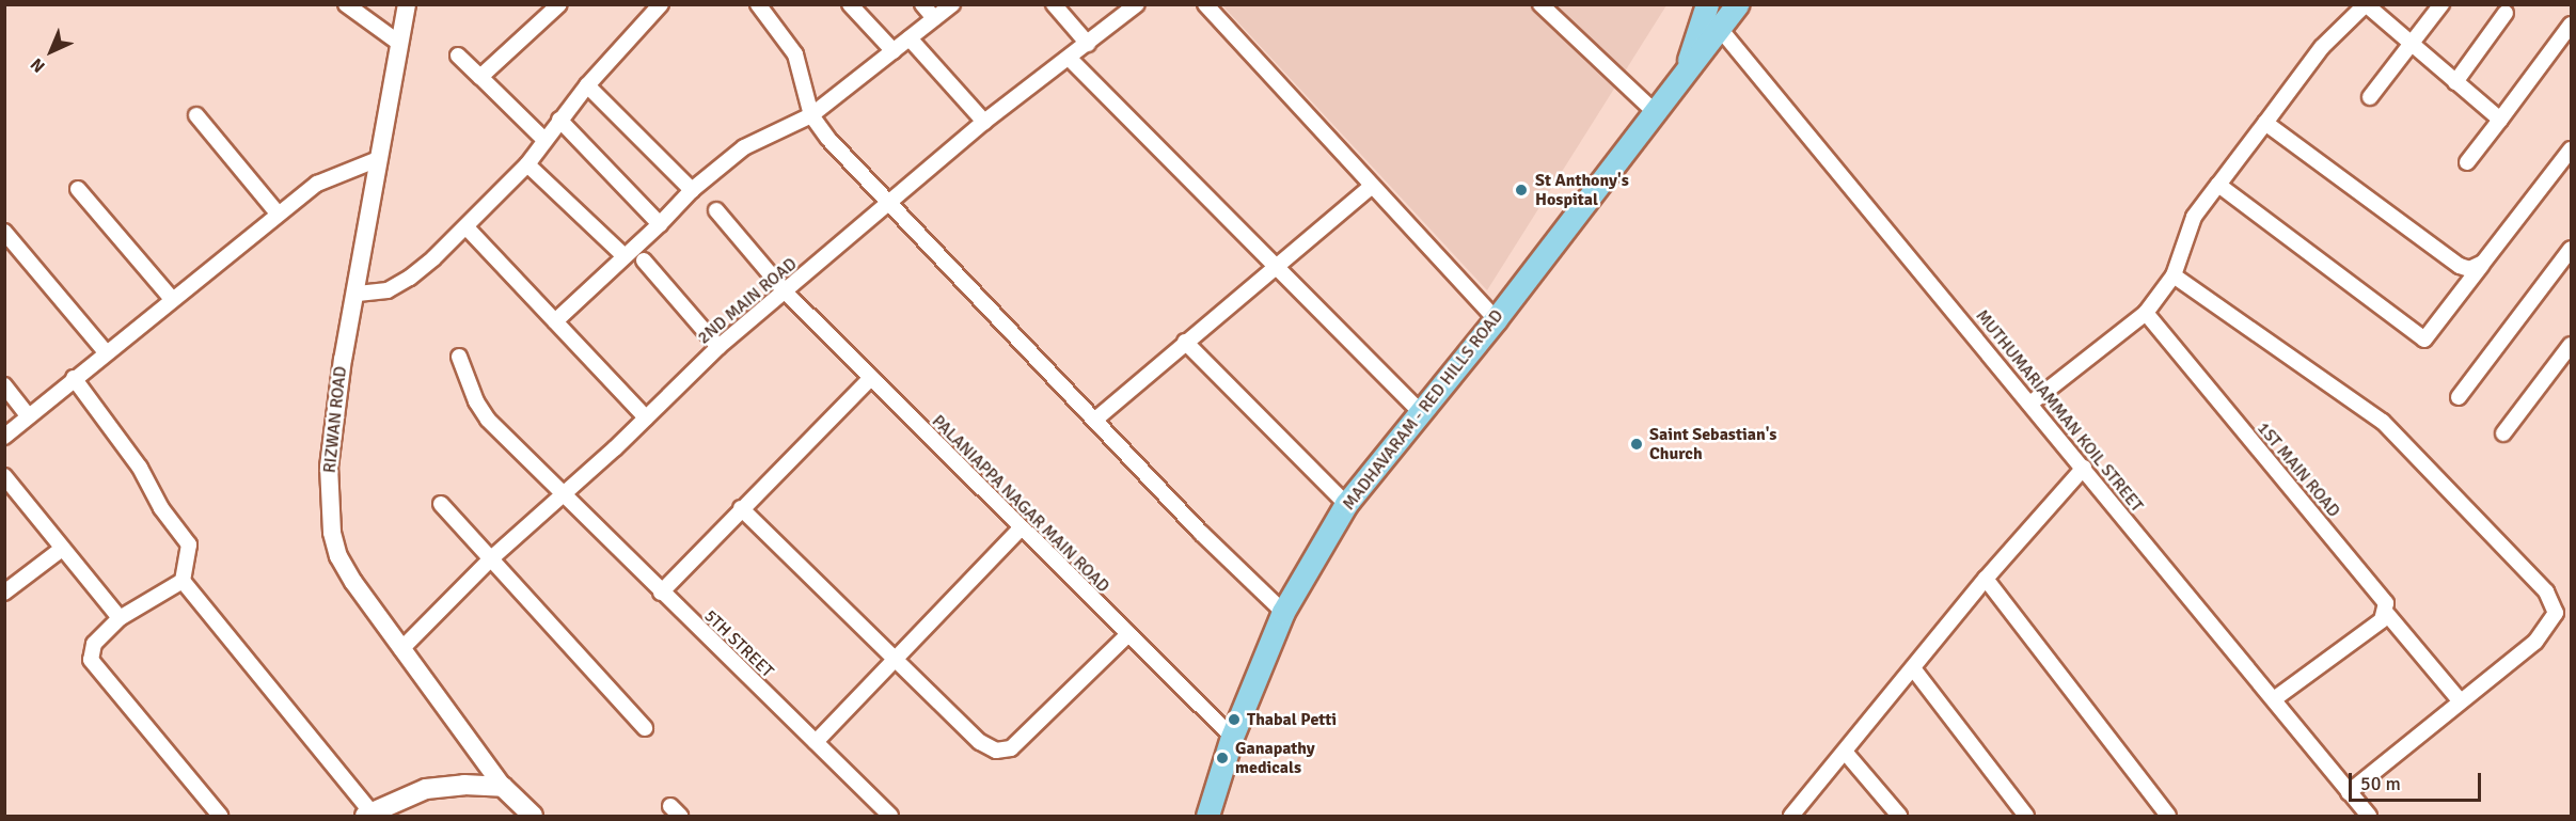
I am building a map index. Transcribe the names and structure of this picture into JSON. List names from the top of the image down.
{
  "streets": {
    "main road": ["MADHAVARAM - RED HILLS ROAD"],
    "street": [
      "2ND MAIN ROAD",
      "MUTHUMARIAMMAN KOIL STREET",
      "RIZWAN ROAD",
      "1ST MAIN ROAD",
      "PALANIAPPA NAGAR MAIN ROAD",
      "5TH STREET"
    ]
  },
  "crossings": [
    ["2ND MAIN ROAD", "RIZWAN ROAD"],
    ["2ND MAIN ROAD", "PALANIAPPA NAGAR MAIN ROAD"],
    ["2ND MAIN ROAD", "5TH STREET"],
    ["MADHAVARAM - RED HILLS ROAD", "MUTHUMARIAMMAN KOIL STREET"],
    ["MADHAVARAM - RED HILLS ROAD", "PALANIAPPA NAGAR MAIN ROAD"]
  ],
  "places": [
    "St Anthony's Hospital",
    "Saint Sebastian's Church",
    "Thabal Petti",
    "Ganapathy medicals"
  ],
  "scale_bar": "50 m",
  "north": "bottom left"
}
